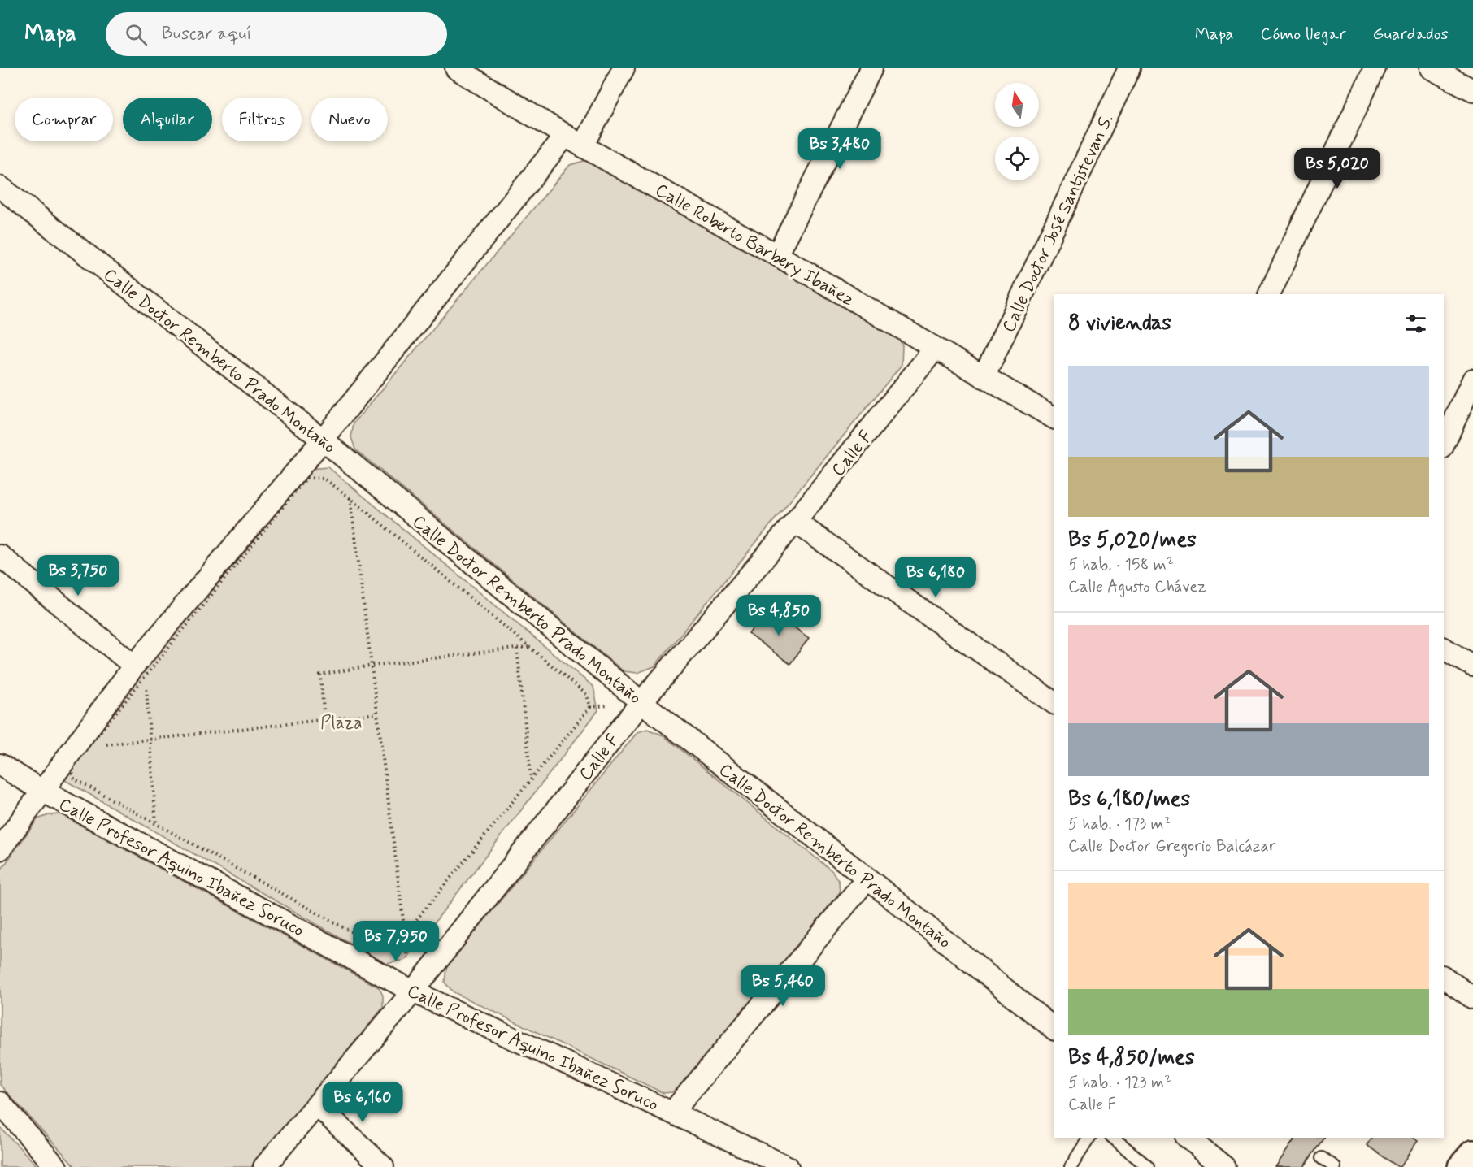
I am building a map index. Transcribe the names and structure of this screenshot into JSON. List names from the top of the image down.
{
  "streets": {
    "street": [
      "Calle Doctor José Santistevan S.",
      "Calle Roberto Barbery Ibañez",
      "Calle Doctor Remberto Prado Montaño",
      "Calle F",
      "Calle Profesor Aquino Ibañez Soruco"
    ]
  },
  "crossings": [
    ["Calle Doctor José Santistevan S.", "Calle Roberto Barbery Ibañez"],
    ["Calle Roberto Barbery Ibañez", "Calle F"],
    ["Calle Doctor Remberto Prado Montaño", "Calle F"],
    ["Calle F", "Calle Profesor Aquino Ibañez Soruco"]
  ],
  "parks": ["Plaza"],
  "north": "top",
  "page": {
    "header": "Mapa",
    "search": "Buscar aquí",
    "nav": ["Mapa", "Cómo llegar", "Guardados"],
    "chip": [
      "Comprar",
      "Alquilar",
      "Filtros",
      "Nuevo"
    ],
    "price": [
      "Bs 3,480",
      "Bs 5,020",
      "Bs 3,750",
      "Bs 6,180",
      "Bs 4,850",
      "Bs 7,950",
      "Bs 5,460",
      "Bs 6,160"
    ],
    "heading": "8 viviendas",
    "list": [
      {
        "name": "Bs 5,020/mes",
        "note": "5 hab. · 158 m² · Calle Agusto Chávez"
      },
      {
        "name": "Bs 6,180/mes",
        "note": "5 hab. · 173 m² · Calle Doctor Gregorio Balcázar"
      },
      {
        "name": "Bs 4,850/mes",
        "note": "5 hab. · 123 m² · Calle F"
      }
    ]
  }
}
